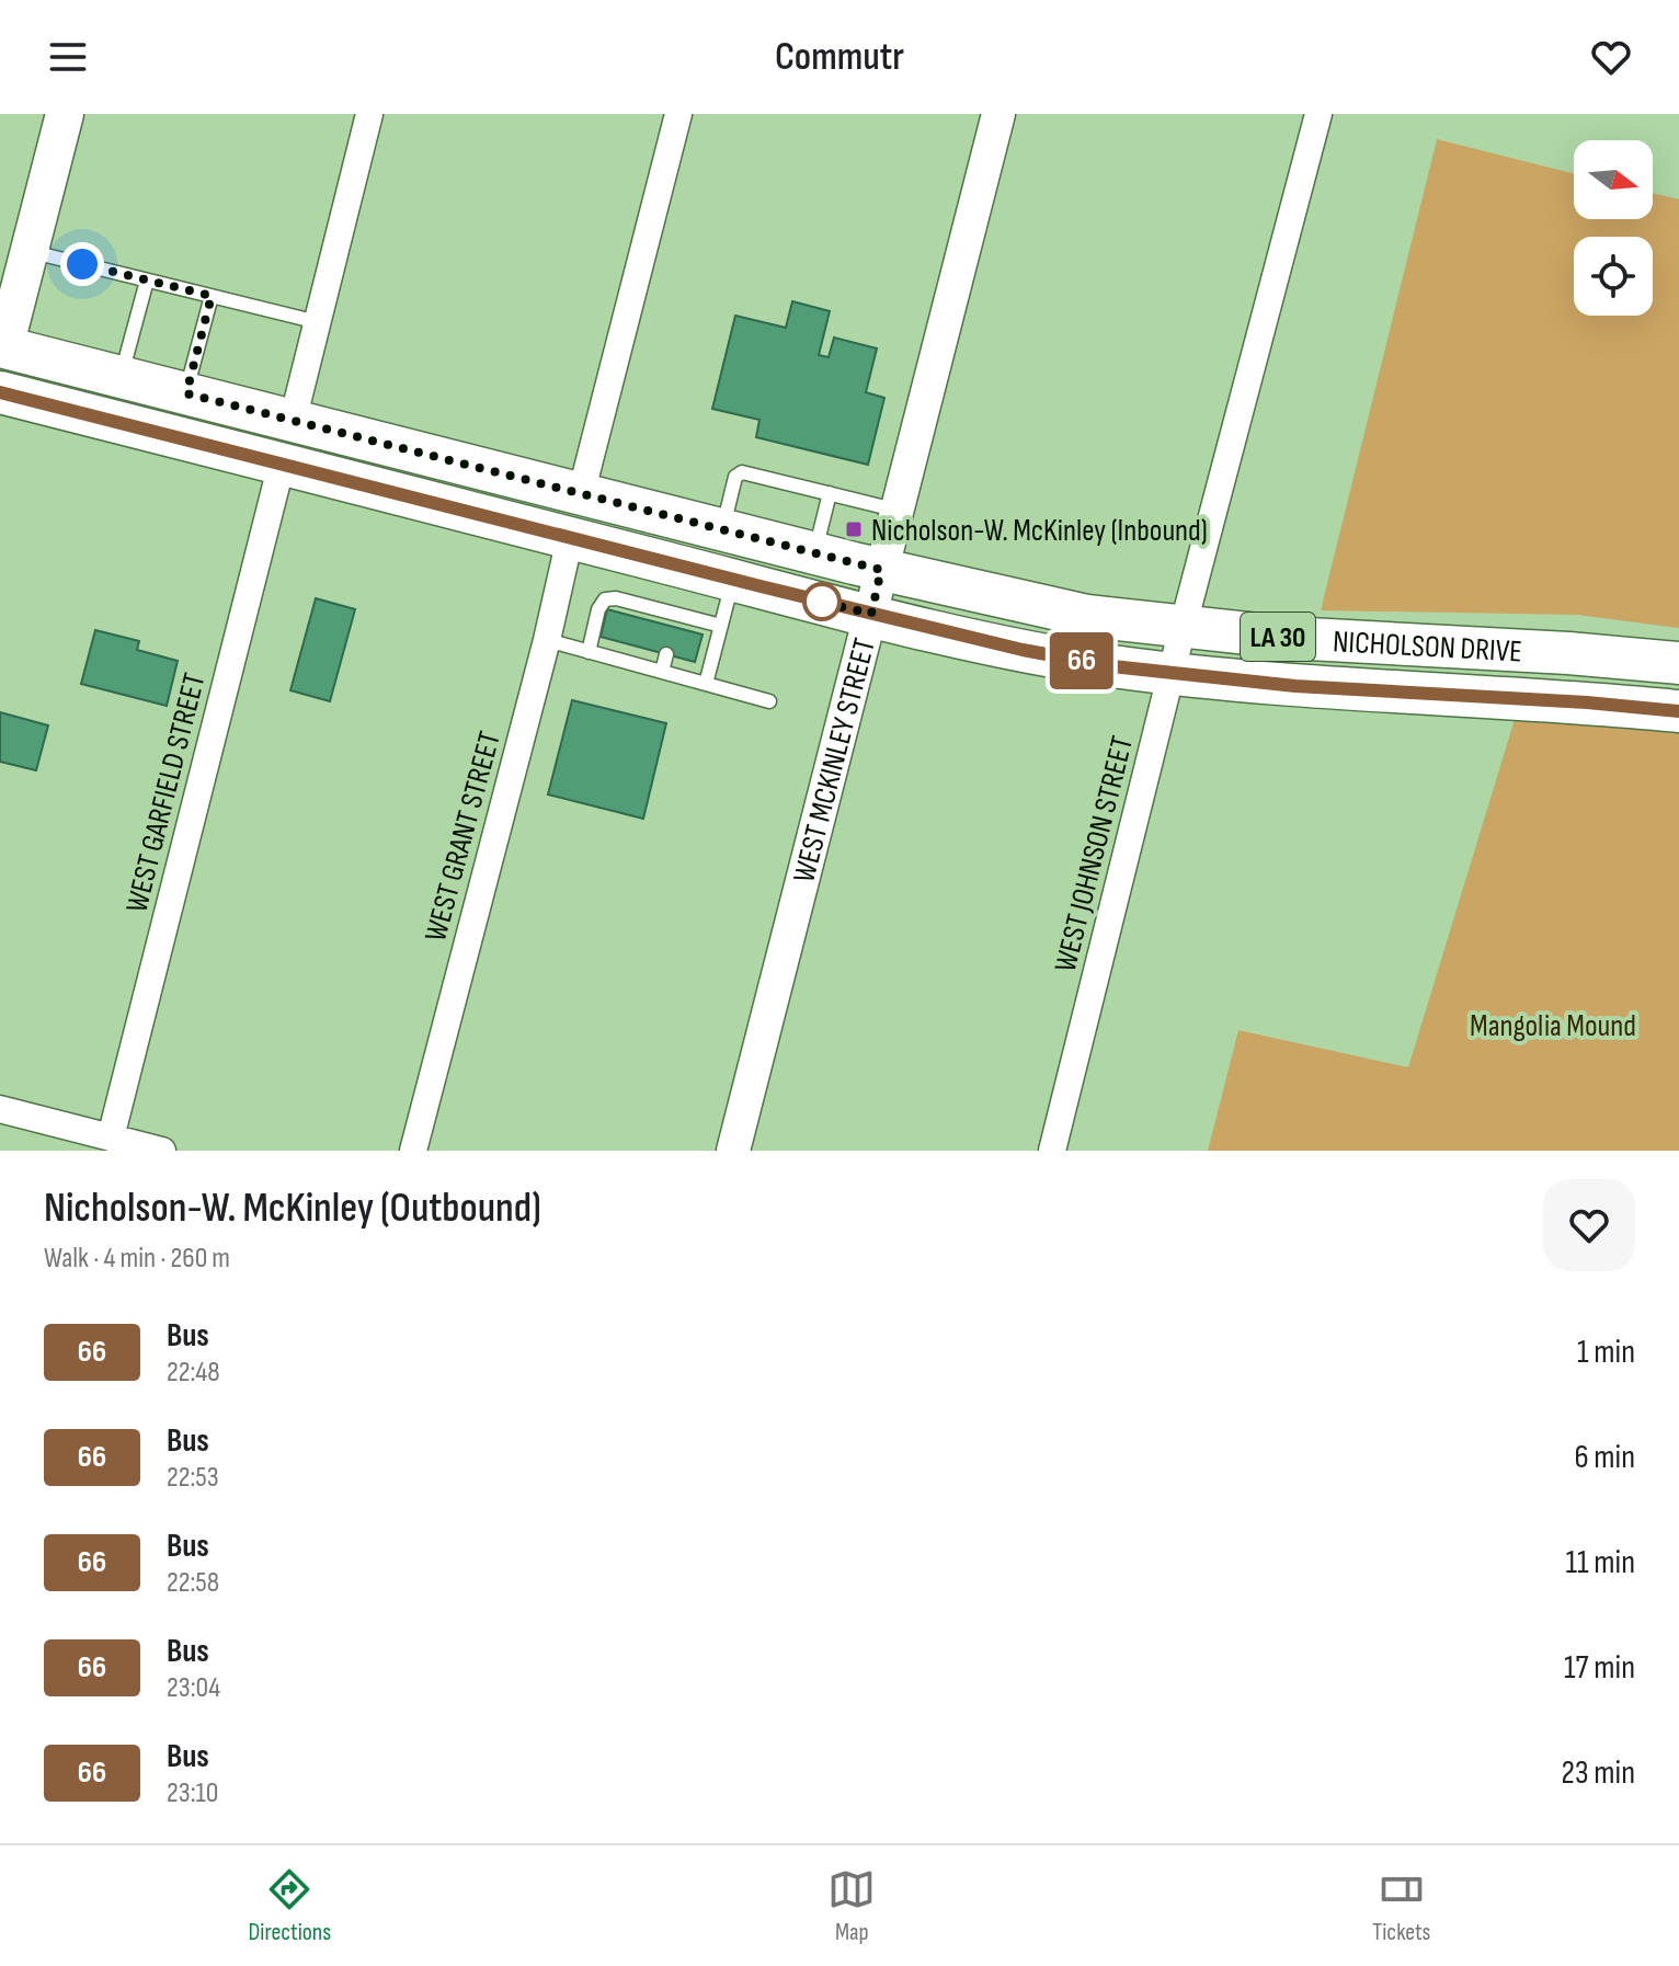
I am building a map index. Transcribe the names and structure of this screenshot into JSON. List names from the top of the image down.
{
  "streets": {
    "main road": ["LA 30", "NICHOLSON DRIVE"],
    "street": [
      "WEST MCKINLEY STREET",
      "WEST GARFIELD STREET",
      "WEST GRANT STREET",
      "WEST JOHNSON STREET"
    ]
  },
  "crossings": [
    ["NICHOLSON DRIVE", "WEST MCKINLEY STREET"],
    ["NICHOLSON DRIVE", "WEST GARFIELD STREET"],
    ["NICHOLSON DRIVE", "WEST GRANT STREET"],
    ["NICHOLSON DRIVE", "WEST JOHNSON STREET"]
  ],
  "parks": ["Mangolia Mound"],
  "places": {
    "transit": ["Nicholson-W. McKinley (Inbound)"]
  },
  "lines": ["bus line 66"],
  "north": "right",
  "page": {
    "header": "Commutr",
    "on_map": "66",
    "heading": ["Nicholson-W. McKinley (Outbound)", "Walk · 4 min · 260 m"],
    "list": [
      {
        "mark": "66",
        "name": "Bus",
        "note": "22:48",
        "value": "1 min"
      },
      {
        "mark": "66",
        "name": "Bus",
        "note": "22:53",
        "value": "6 min"
      },
      {
        "mark": "66",
        "name": "Bus",
        "note": "22:58",
        "value": "11 min"
      },
      {
        "mark": "66",
        "name": "Bus",
        "note": "23:04",
        "value": "17 min"
      },
      {
        "mark": "66",
        "name": "Bus",
        "note": "23:10",
        "value": "23 min"
      }
    ],
    "tabs": ["Directions", "Map", "Tickets"]
  }
}
